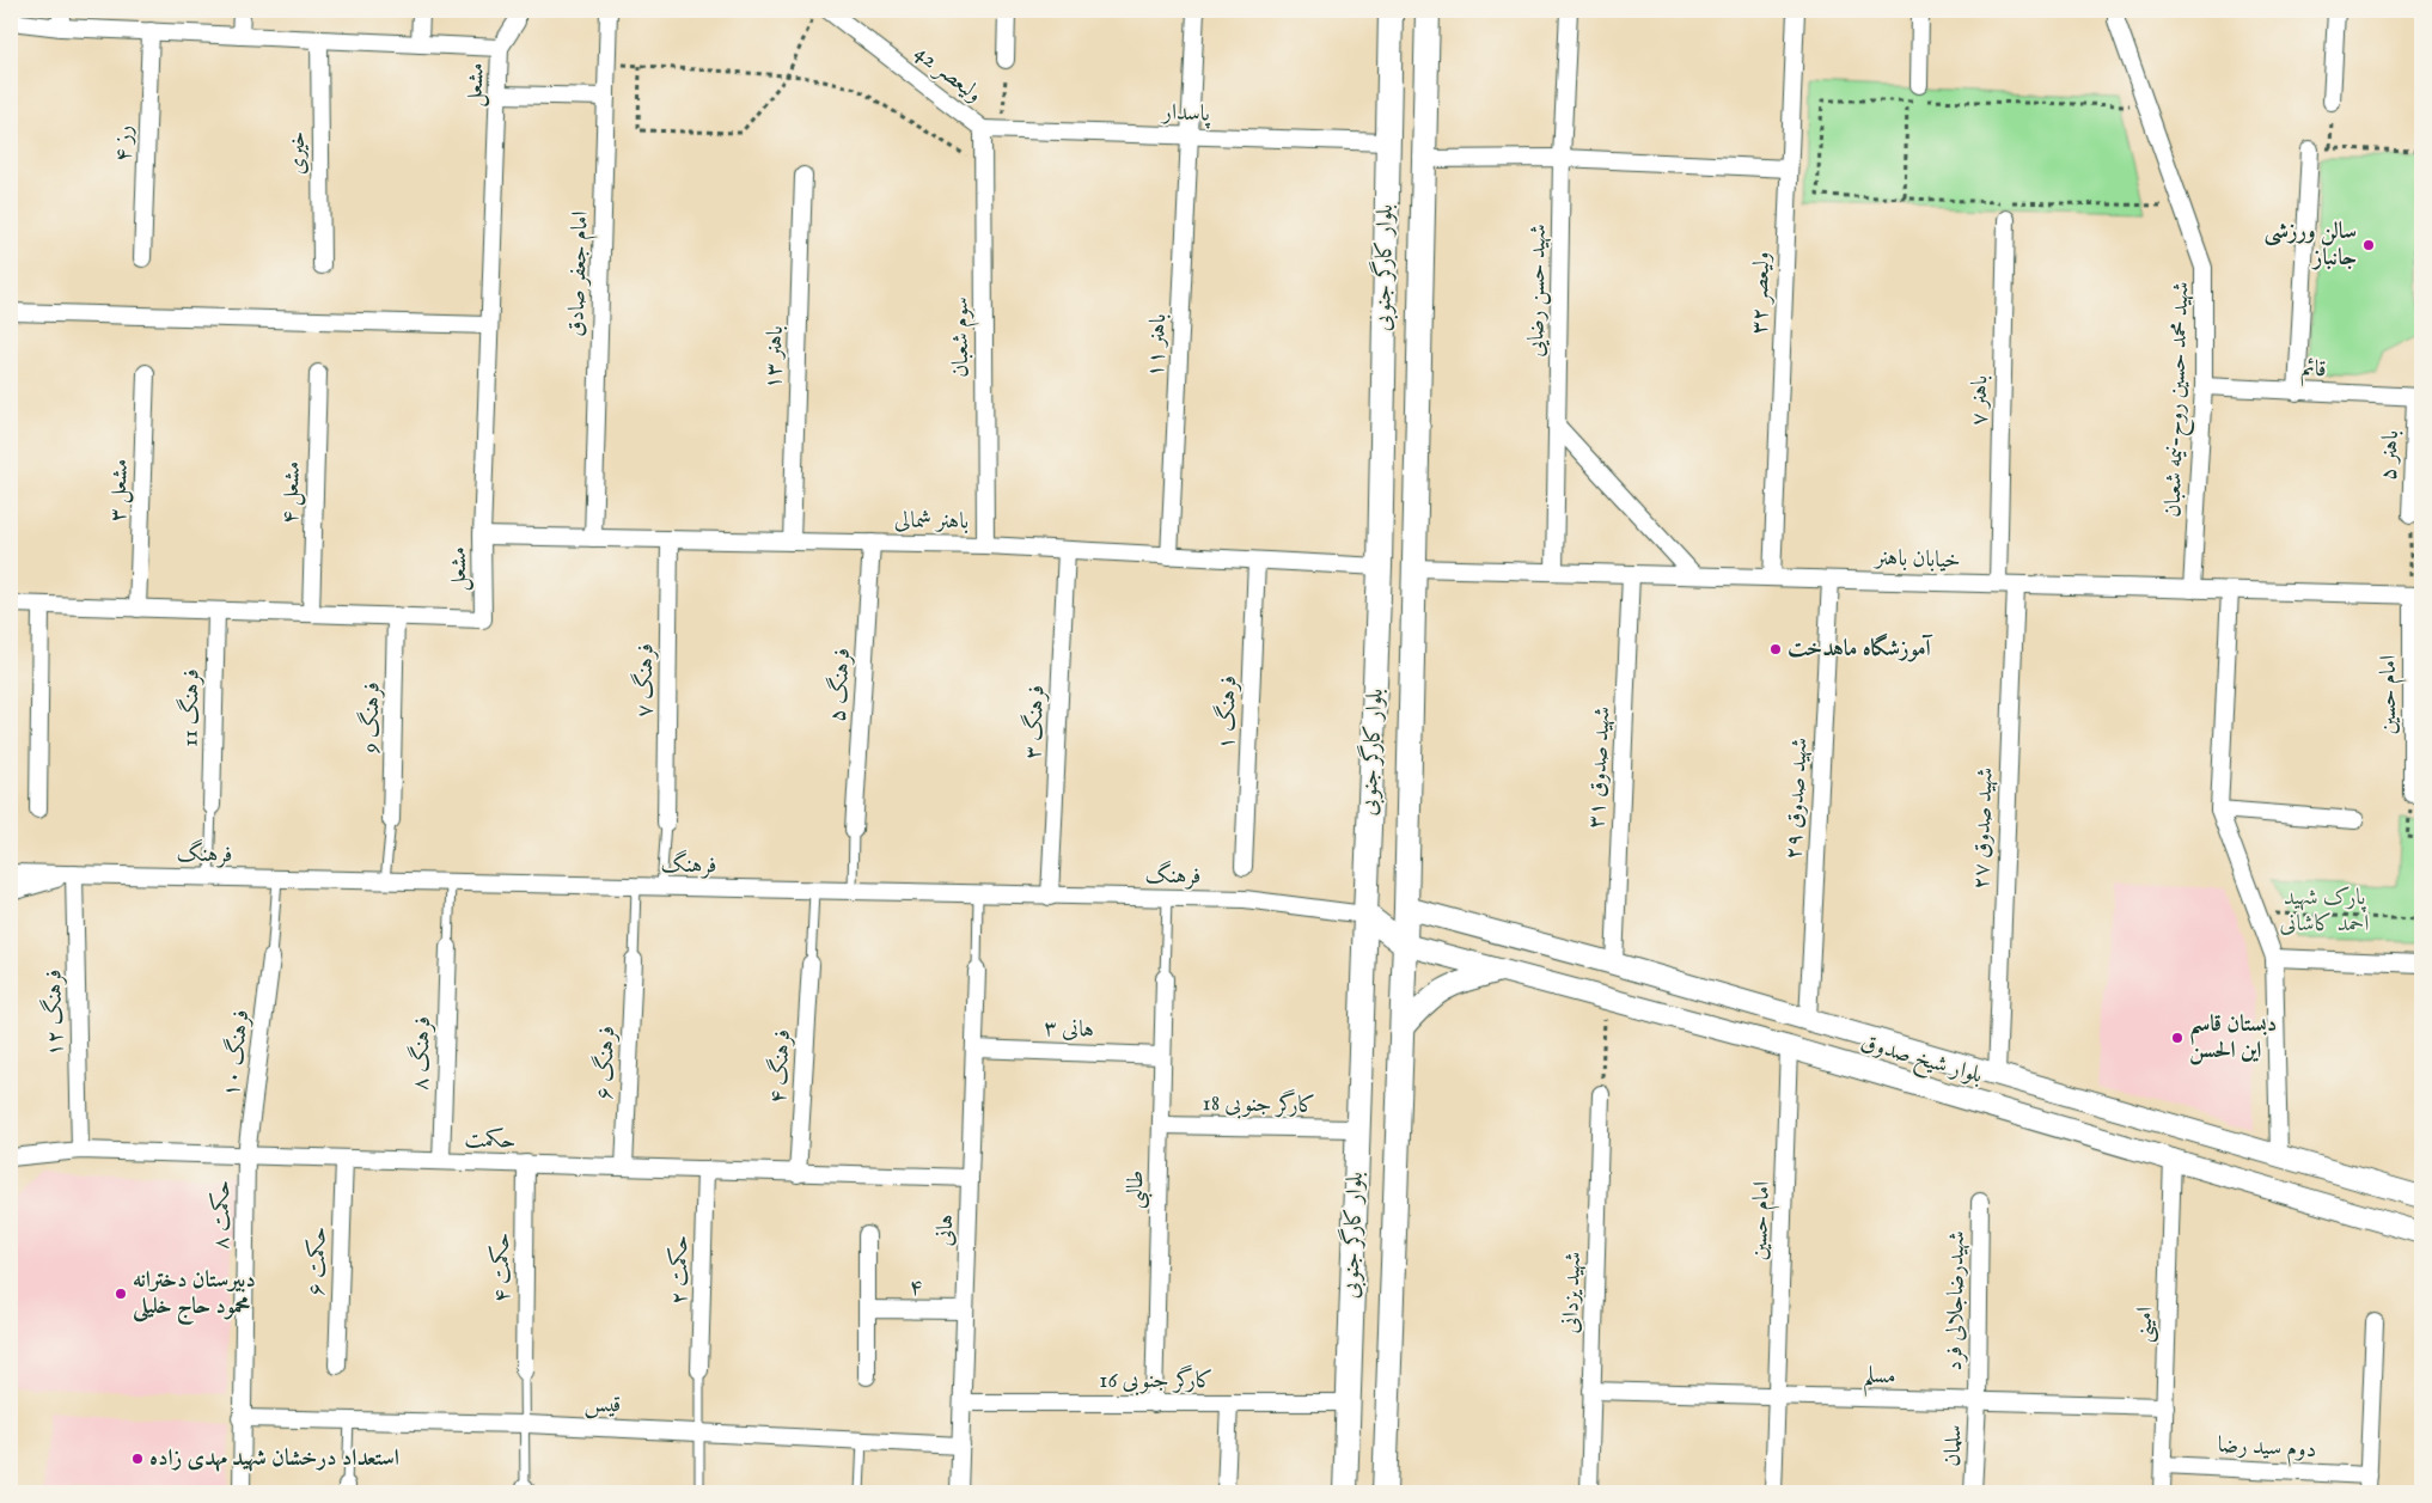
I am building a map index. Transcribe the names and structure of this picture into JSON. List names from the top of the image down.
{
  "streets": {
    "main road": ["بلوار کارگر جنوبی"],
    "street": [
      "ولیعصر 42",
      "مشعل",
      "پاسدار",
      "رز ۴",
      "خیری",
      "امام جعفر صادق",
      "شهید حسن رضایی",
      "ولیعصر ۳۲",
      "سوم شعبان",
      "باهنر ۱۱",
      "باهنر ۱۳",
      "قائم",
      "شهید محمد حسین روح-نیمه شعبان",
      "باهنر ۷",
      "باهنر ۵",
      "مشعل ۳",
      "مشعل ۴",
      "باهنر شمالی",
      "خیابان باهنر",
      "فرهنگ ۷",
      "فرهنگ ۵",
      "امام حسین",
      "فرهنگ 11",
      "فرهنگ ۱",
      "فرهنگ 9",
      "فرهنگ ۳",
      "شهید صدوق ۳۱",
      "شهید صدوق ۲۹",
      "شهید صدوق ۲۷",
      "فرهنگ",
      "فرهنگ ۱۲",
      "هانی ۳",
      "فرهنگ ۱۰",
      "فرهنگ ۸",
      "بلوار شیخ صدوق",
      "فرهنگ ۶",
      "فرهنگ ۴",
      "کارگر جنوبی 18",
      "حکمت",
      "طالبی",
      "حکمت ۸",
      "هانی",
      "حکمت ۶",
      "حکمت ۴",
      "حکمت ۲",
      "۴",
      "شهید یزدانی",
      "شهیدرضاجلالی فرد",
      "امینی",
      "مسلم",
      "کارگر جنوبی 16",
      "قیس",
      "سلمان",
      "دوم سید رضا"
    ]
  },
  "crossings": [
    ["ولیعصر 42", "پاسدار"],
    ["ولیعصر 42", "سوم شعبان"],
    ["مشعل", "مشعل ۳"],
    ["مشعل", "مشعل ۴"],
    ["مشعل", "باهنر شمالی"],
    ["مشعل", "فرهنگ 11"],
    ["مشعل", "فرهنگ 9"],
    ["پاسدار", "بلوار کارگر جنوبی"],
    ["پاسدار", "سوم شعبان"],
    ["پاسدار", "باهنر ۱۱"],
    ["بلوار کارگر جنوبی", "باهنر شمالی"],
    ["بلوار کارگر جنوبی", "خیابان باهنر"],
    ["بلوار کارگر جنوبی", "فرهنگ"],
    ["بلوار کارگر جنوبی", "بلوار شیخ صدوق"],
    ["بلوار کارگر جنوبی", "کارگر جنوبی 18"],
    ["بلوار کارگر جنوبی", "کارگر جنوبی 16"],
    ["امام جعفر صادق", "باهنر شمالی"],
    ["شهید حسن رضایی", "خیابان باهنر"],
    ["ولیعصر ۳۲", "خیابان باهنر"],
    ["سوم شعبان", "باهنر شمالی"],
    ["باهنر ۱۱", "باهنر شمالی"],
    ["باهنر ۱۳", "باهنر شمالی"],
    ["قائم", "شهید محمد حسین روح-نیمه شعبان"],
    ["قائم", "باهنر ۵"],
    ["شهید محمد حسین روح-نیمه شعبان", "خیابان باهنر"],
    ["باهنر ۷", "خیابان باهنر"],
    ["باهنر شمالی", "فرهنگ ۷"],
    ["باهنر شمالی", "فرهنگ ۵"],
    ["باهنر شمالی", "فرهنگ ۱"],
    ["باهنر شمالی", "فرهنگ ۳"],
    ["خیابان باهنر", "امام حسین"],
    ["خیابان باهنر", "شهید صدوق ۳۱"],
    ["خیابان باهنر", "شهید صدوق ۲۹"],
    ["خیابان باهنر", "شهید صدوق ۲۷"],
    ["امام حسین", "بلوار شیخ صدوق"],
    ["امام حسین", "مسلم"],
    ["فرهنگ ۳", "فرهنگ"],
    ["شهید صدوق ۳۱", "بلوار شیخ صدوق"],
    ["شهید صدوق ۲۹", "بلوار شیخ صدوق"],
    ["شهید صدوق ۲۷", "بلوار شیخ صدوق"],
    ["فرهنگ", "فرهنگ ۱۲"],
    ["فرهنگ ۱۲", "حکمت"],
    ["هانی ۳", "طالبی"],
    ["هانی ۳", "هانی"],
    ["فرهنگ ۱۰", "حکمت"],
    ["فرهنگ ۱۰", "حکمت ۸"],
    ["فرهنگ ۸", "حکمت"],
    ["بلوار شیخ صدوق", "امینی"],
    ["فرهنگ ۶", "حکمت"],
    ["فرهنگ ۴", "حکمت"],
    ["کارگر جنوبی 18", "طالبی"],
    ["حکمت", "حکمت ۸"],
    ["حکمت", "هانی"],
    ["حکمت", "حکمت ۶"],
    ["حکمت", "حکمت ۴"],
    ["حکمت", "حکمت ۲"],
    ["طالبی", "کارگر جنوبی 16"],
    ["حکمت ۸", "قیس"],
    ["هانی", "۴"],
    ["هانی", "کارگر جنوبی 16"],
    ["هانی", "قیس"],
    ["شهید یزدانی", "مسلم"],
    ["شهیدرضاجلالی فرد", "مسلم"],
    ["شهیدرضاجلالی فرد", "سلمان"],
    ["امینی", "مسلم"],
    ["امینی", "دوم سید رضا"],
    ["مسلم", "سلمان"]
  ],
  "parks": ["پارک شهید احمد کاشانی"],
  "places": [
    "سالن ورزشی جانباز",
    "آموزشگاه ماهدخت",
    "دبستان قاسم این الحسن",
    "دبيرستان دخترانه محمود حاج خلیلی",
    "استعداد درخشان شهید مهدی زاده"
  ]
}
